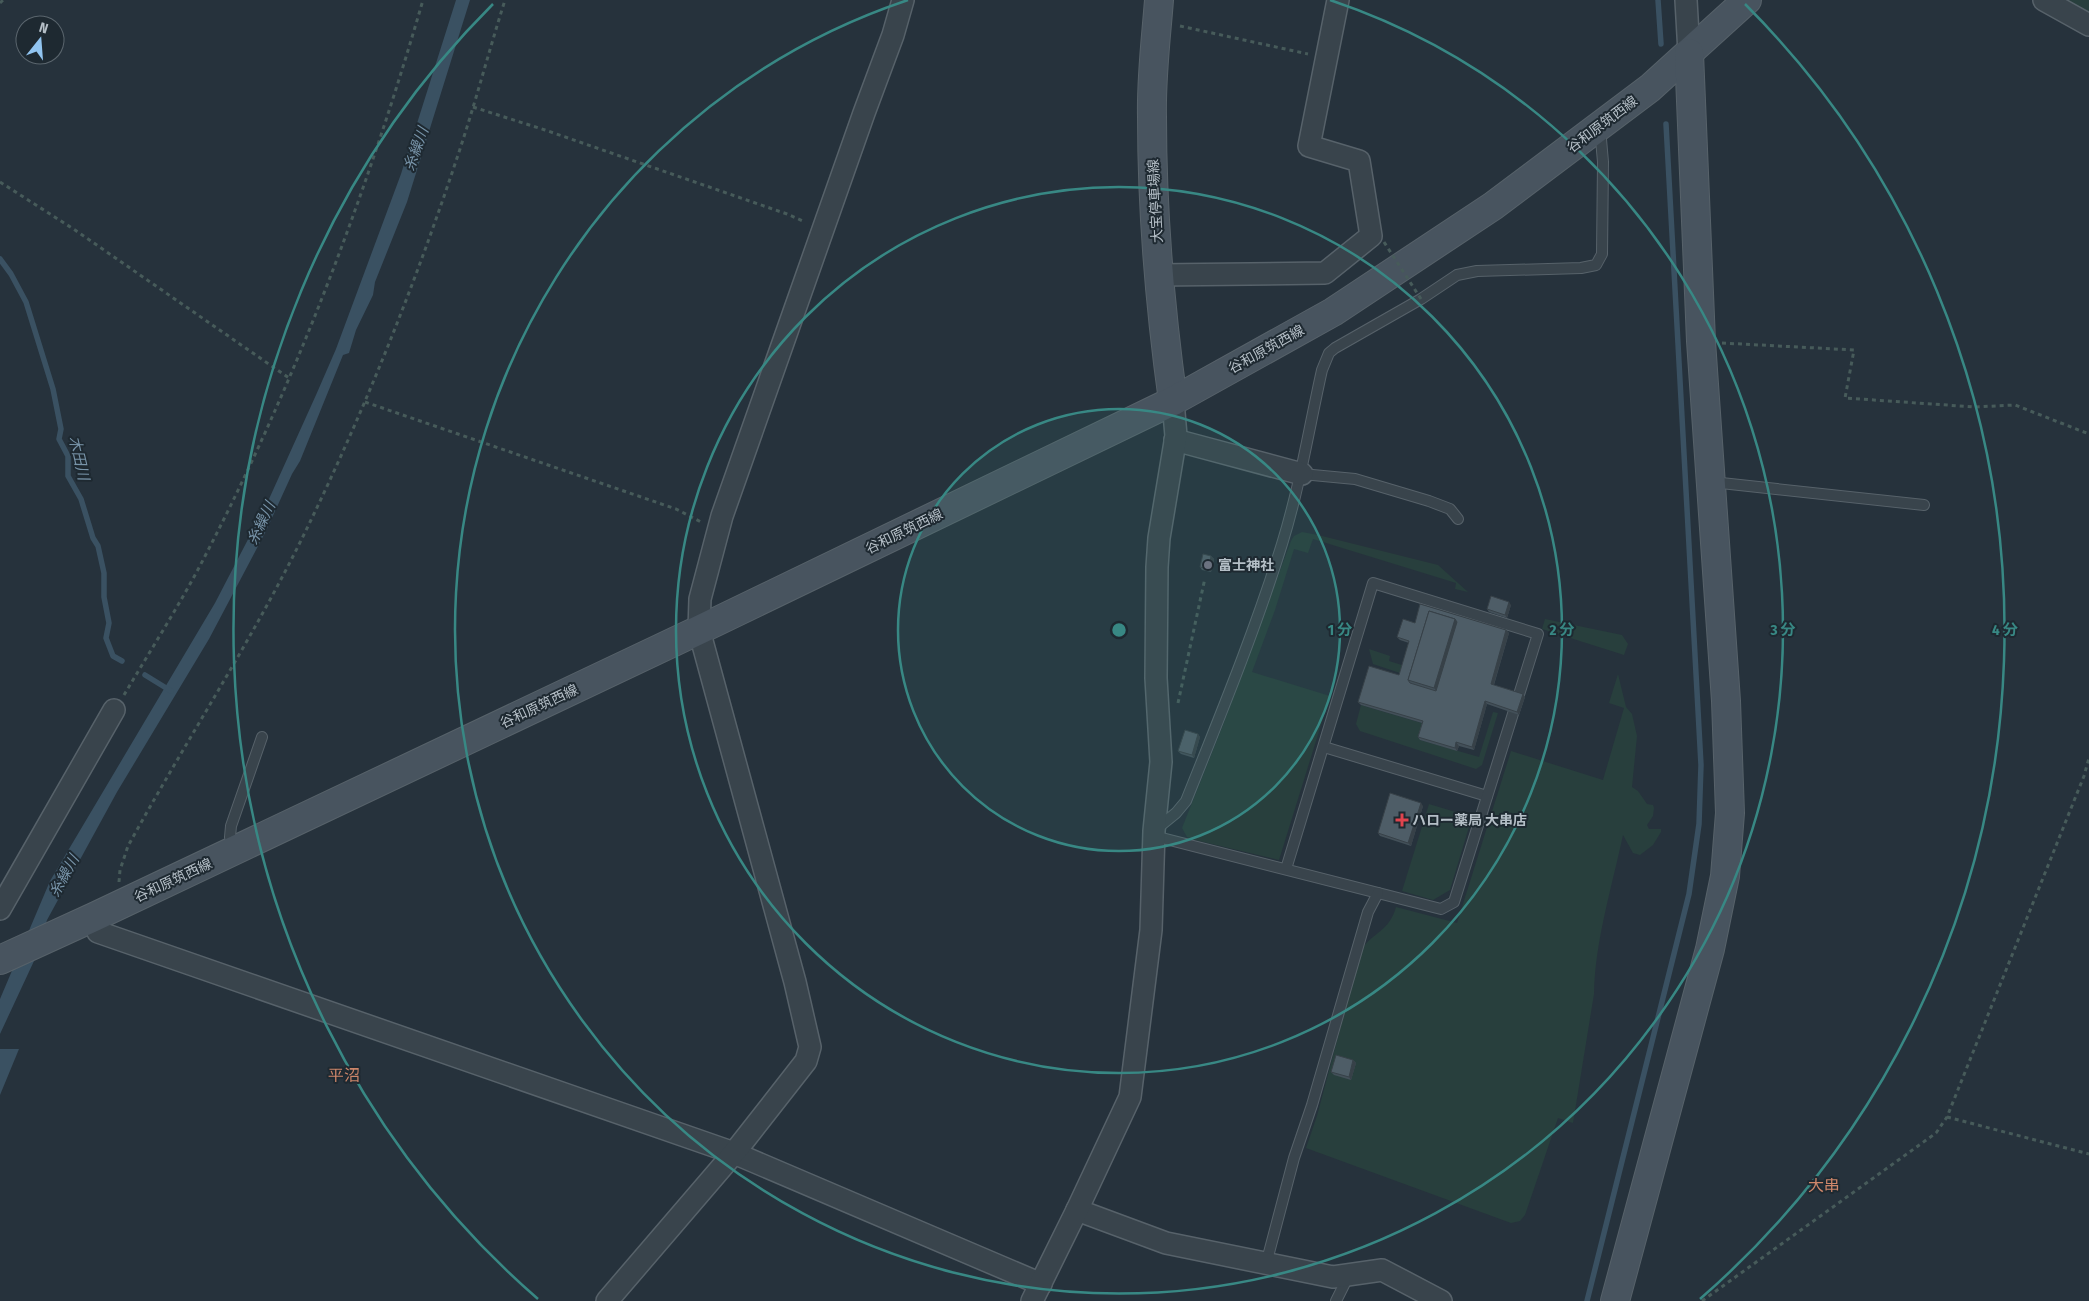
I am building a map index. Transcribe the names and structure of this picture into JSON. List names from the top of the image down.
{
  "streets": {
    "main road": ["谷和原筑西線", "大宝停車場線"]
  },
  "crossings": [
    ["谷和原筑西線", "大宝停車場線"]
  ],
  "districts": ["平沼", "大串"],
  "water": ["糸繰川", "木田川"],
  "places": {
    "other": ["富士神社"],
    "health": ["ハロー薬局 大串店"]
  },
  "north": "top",
  "rings": [
    "1 分",
    "2 分",
    "3 分",
    "4 分"
  ]
}
